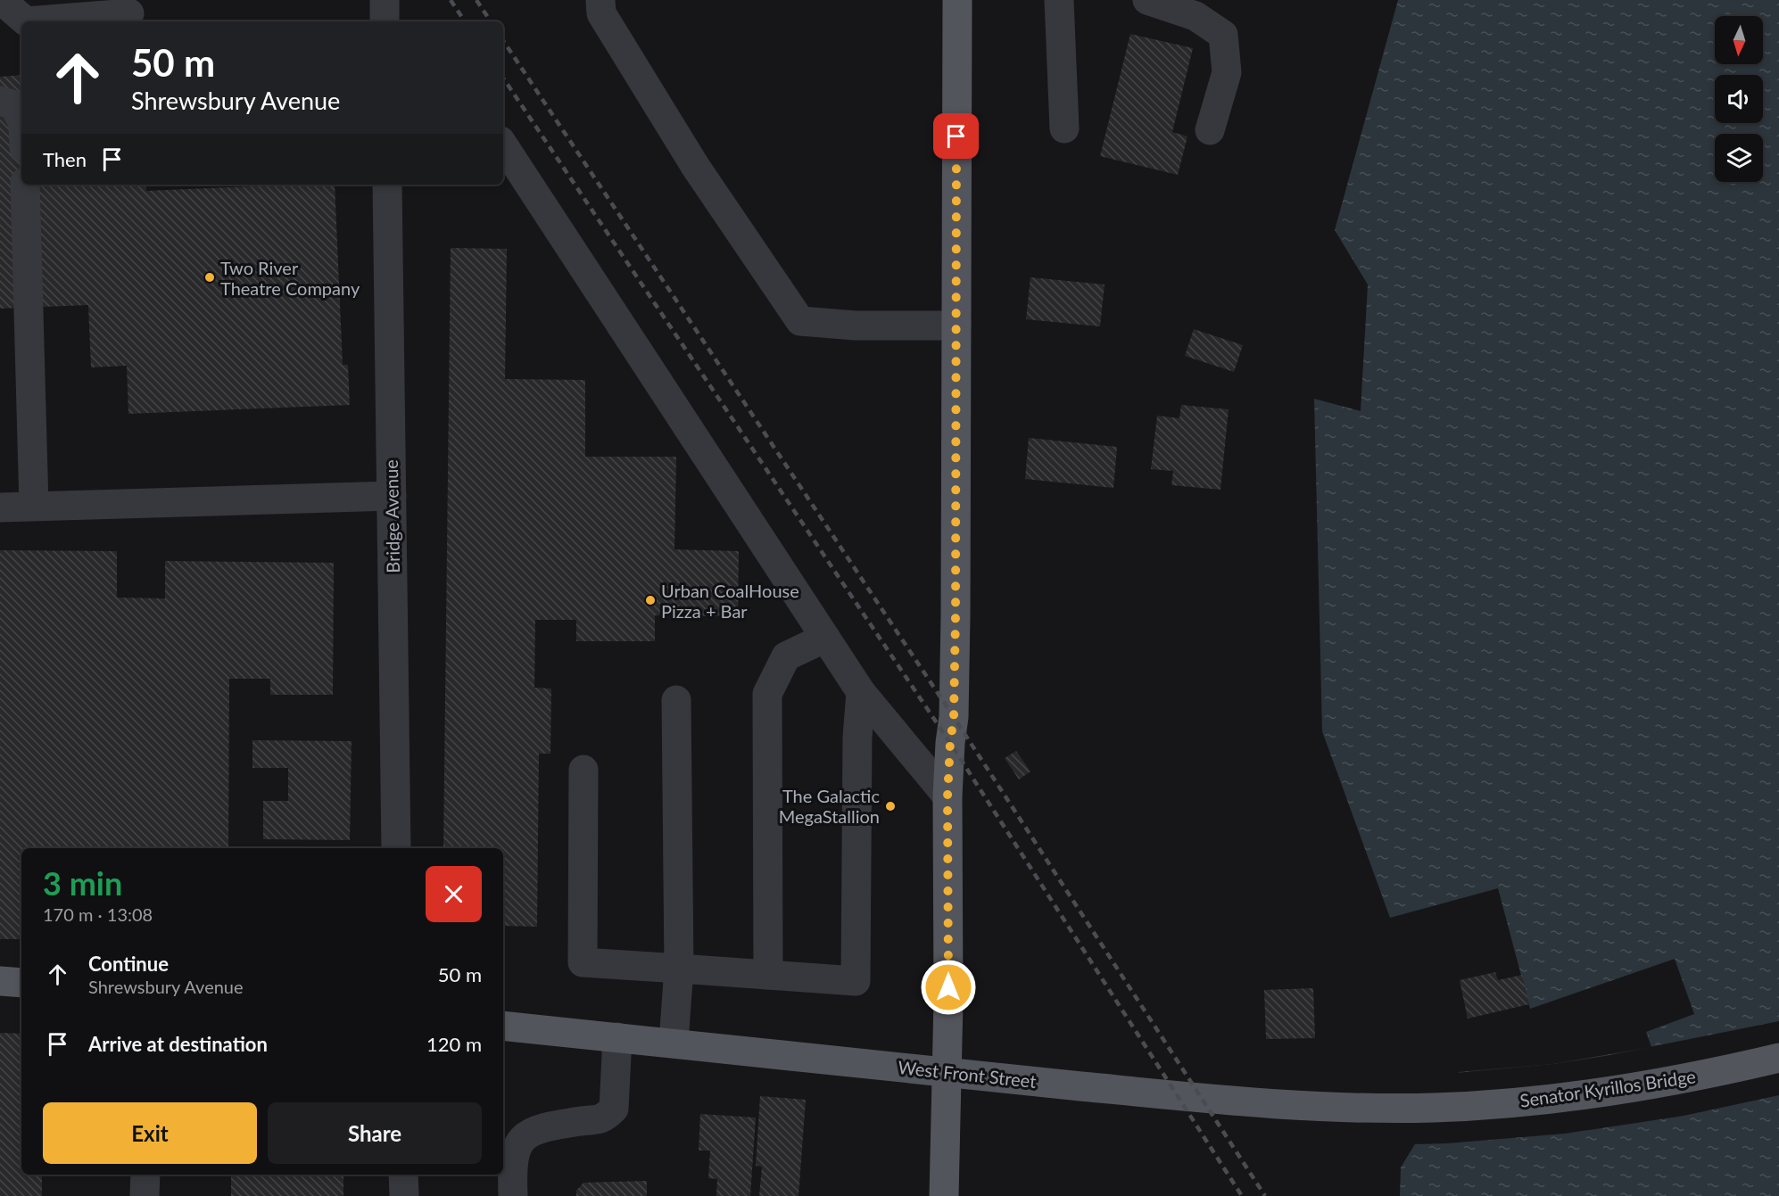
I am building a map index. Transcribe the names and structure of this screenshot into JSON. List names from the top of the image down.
{
  "streets": {
    "main road": ["West Front Street", "Senator Kyrillos Bridge"],
    "street": ["Bridge Avenue"]
  },
  "crossings": [
    ["West Front Street", "Senator Kyrillos Bridge"]
  ],
  "places": ["Two River Theatre Company", "Urban CoalHouse Pizza + Bar", "The Galactic MegaStallion"],
  "north": "bottom",
  "page": {
    "turn": ["50 m", "Shrewsbury Avenue"],
    "then": "Then",
    "heading": ["3 min", "170 m · 13:08"],
    "list": [
      {
        "name": "Continue",
        "note": "Shrewsbury Avenue",
        "value": "50 m"
      },
      {
        "name": "Arrive at destination",
        "value": "120 m"
      }
    ],
    "buttons": ["Exit", "Share"]
  }
}
